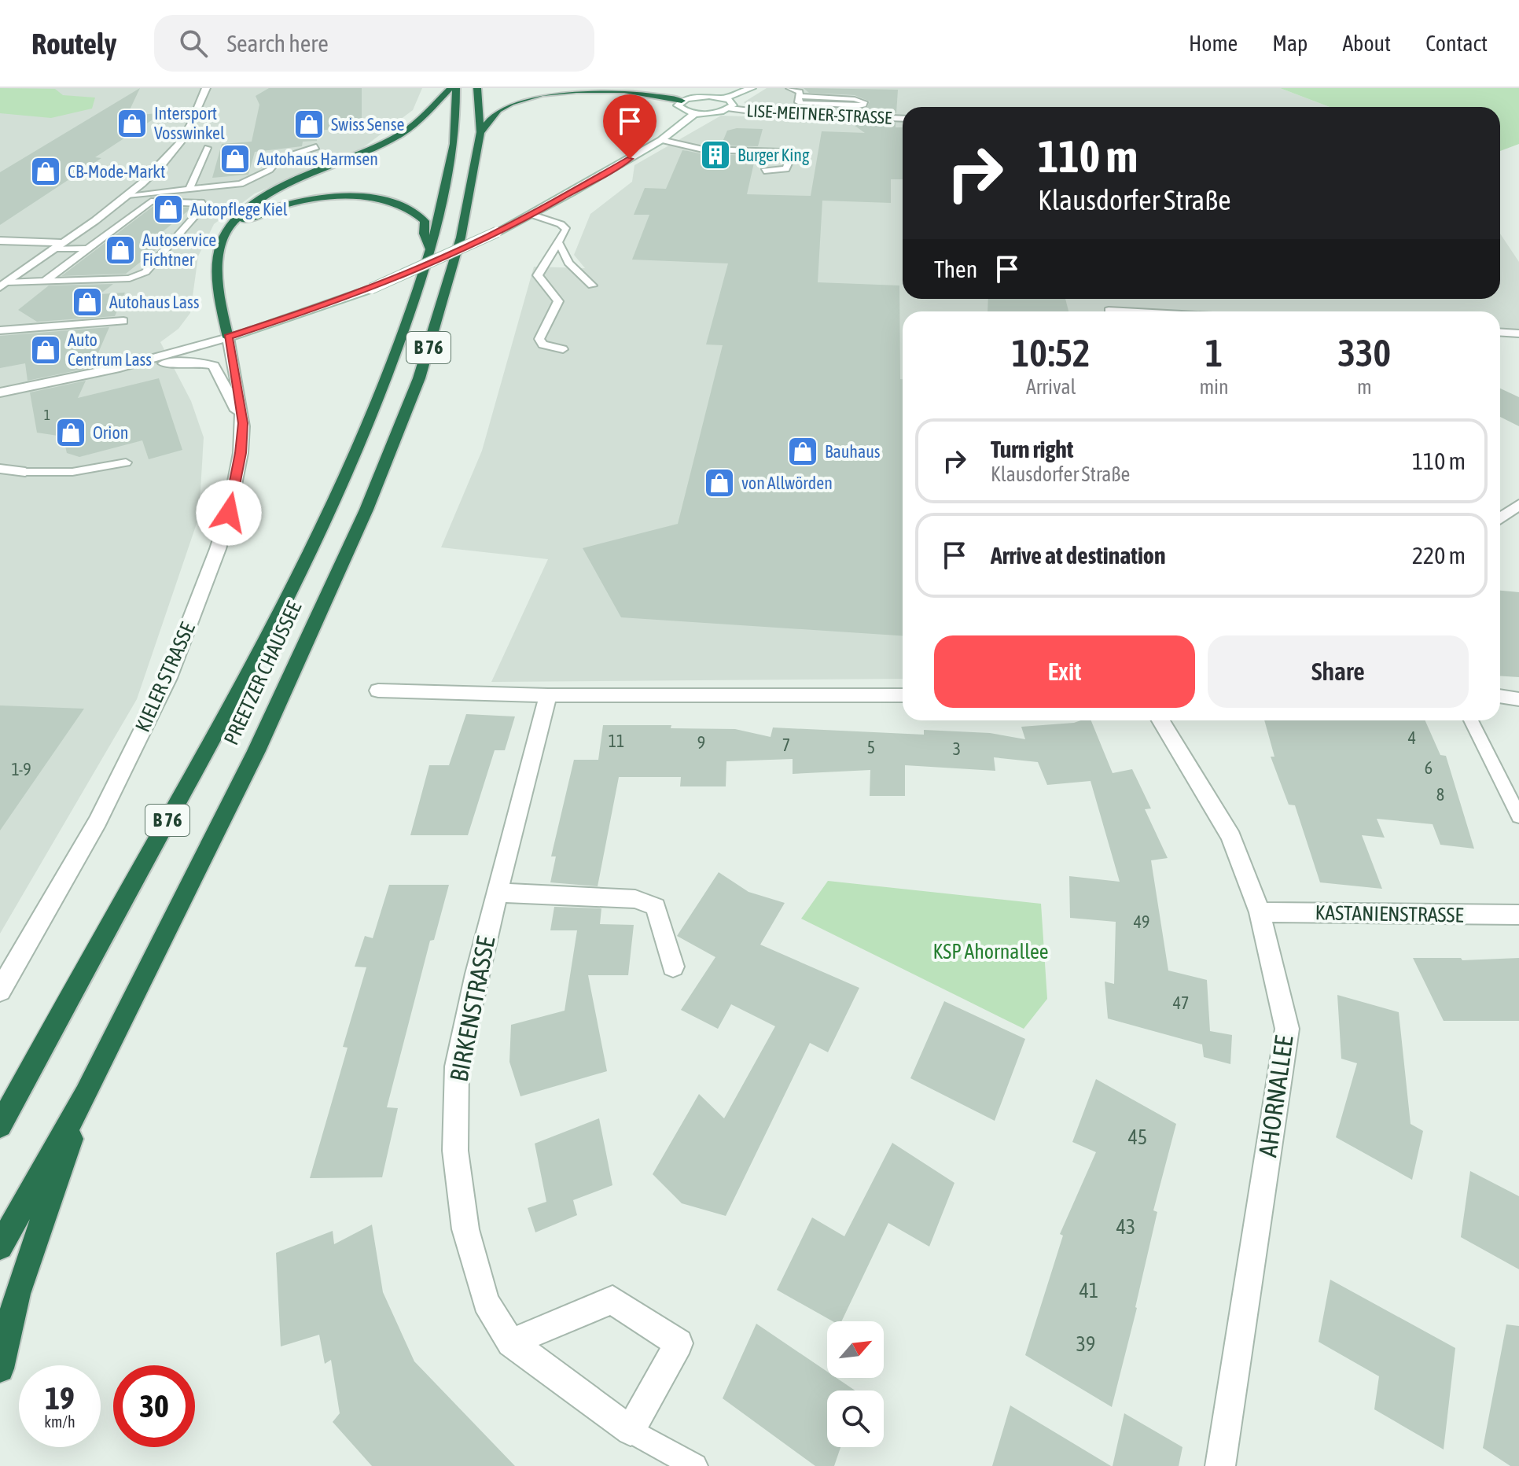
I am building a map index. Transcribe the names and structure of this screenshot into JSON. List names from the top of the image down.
{
  "streets": {
    "highway": ["B 76", "PREETZER CHAUSSEE"],
    "street": [
      "LISE-MEITNER-STRASSE",
      "KIELER STRASSE",
      "KASTANIENSTRASSE",
      "BIRKENSTRASSE",
      "AHORNALLEE"
    ]
  },
  "crossings": [
    ["B 76", "PREETZER CHAUSSEE"],
    ["KASTANIENSTRASSE", "AHORNALLEE"]
  ],
  "parks": ["KSP Ahornallee"],
  "places": {
    "shop": [
      "Intersport Vosswinkel",
      "Swiss Sense",
      "Autohaus Harmsen",
      "CB-Mode-Markt",
      "Autopflege Kiel",
      "Autoservice Fichtner",
      "Autohaus Lass",
      "Auto Centrum Lass",
      "Orion",
      "Bauhaus",
      "von Allwörden"
    ],
    "building": ["Burger King"]
  },
  "house_numbers": [
    "1",
    "4",
    "11",
    "9",
    "7",
    "5",
    "3",
    "6",
    "1-9",
    "8",
    "49",
    "47",
    "45",
    "43",
    "41",
    "39"
  ],
  "north": "top right",
  "page": {
    "header": "Routely",
    "search": "Search here",
    "nav": [
      "Home",
      "Map",
      "About",
      "Contact"
    ],
    "turn": ["110 m", "Klausdorfer Straße"],
    "then": "Then",
    "eta": [
      "10:52",
      "Arrival",
      "1",
      "min",
      "330",
      "m"
    ],
    "list": [
      {
        "name": "Turn right",
        "note": "Klausdorfer Straße",
        "value": "110 m"
      },
      {
        "name": "Arrive at destination",
        "value": "220 m"
      }
    ],
    "buttons": ["Exit", "Share"],
    "speed": "19 km/h",
    "limit": "30"
  }
}
